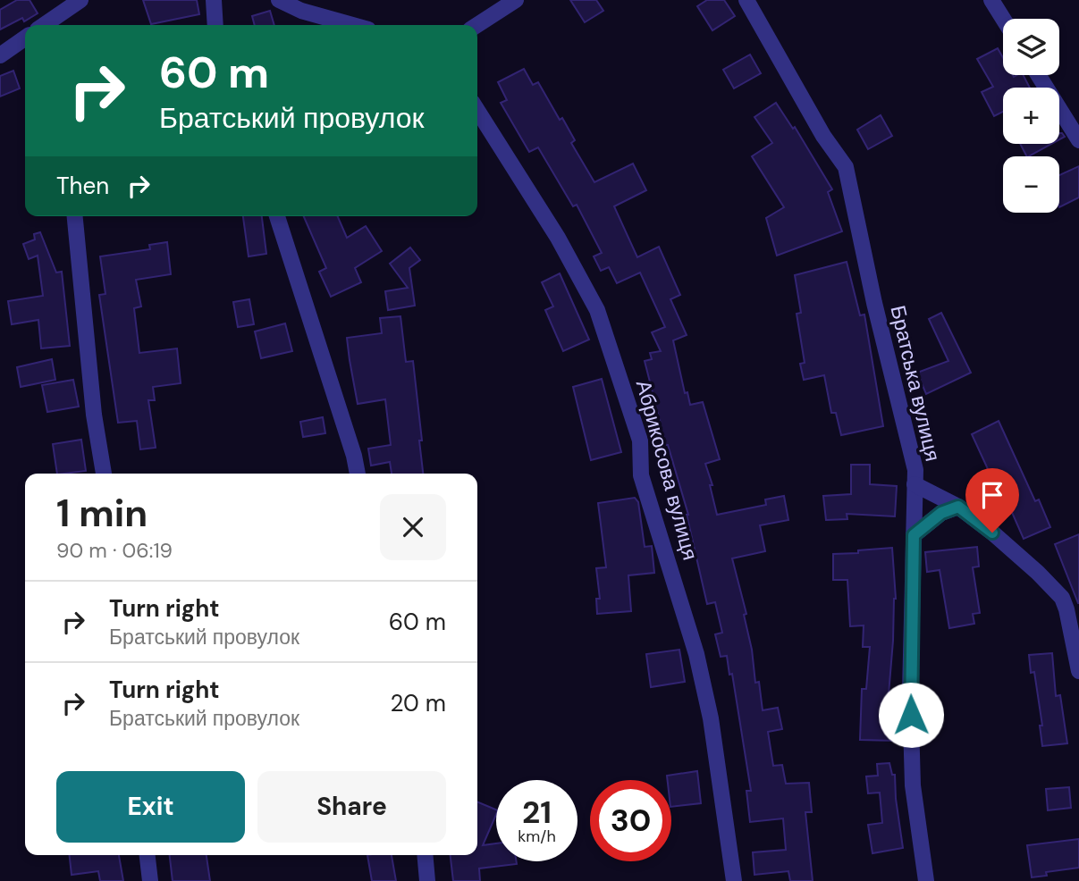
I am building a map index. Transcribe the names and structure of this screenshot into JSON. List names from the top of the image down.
{
  "streets": {
    "street": ["Братська вулиця", "Абрикосова вулиця"]
  },
  "page": {
    "map_buttons": ["+", "−"],
    "turn": ["60 m", "Братський провулок"],
    "then": "Then",
    "heading": ["1 min", "90 m · 06:19"],
    "list": [
      {
        "name": "Turn right",
        "note": "Братський провулок",
        "value": "60 m"
      },
      {
        "name": "Turn right",
        "note": "Братський провулок",
        "value": "20 m"
      }
    ],
    "buttons": ["Exit", "Share"],
    "speed": "21 km/h",
    "limit": "30"
  }
}
